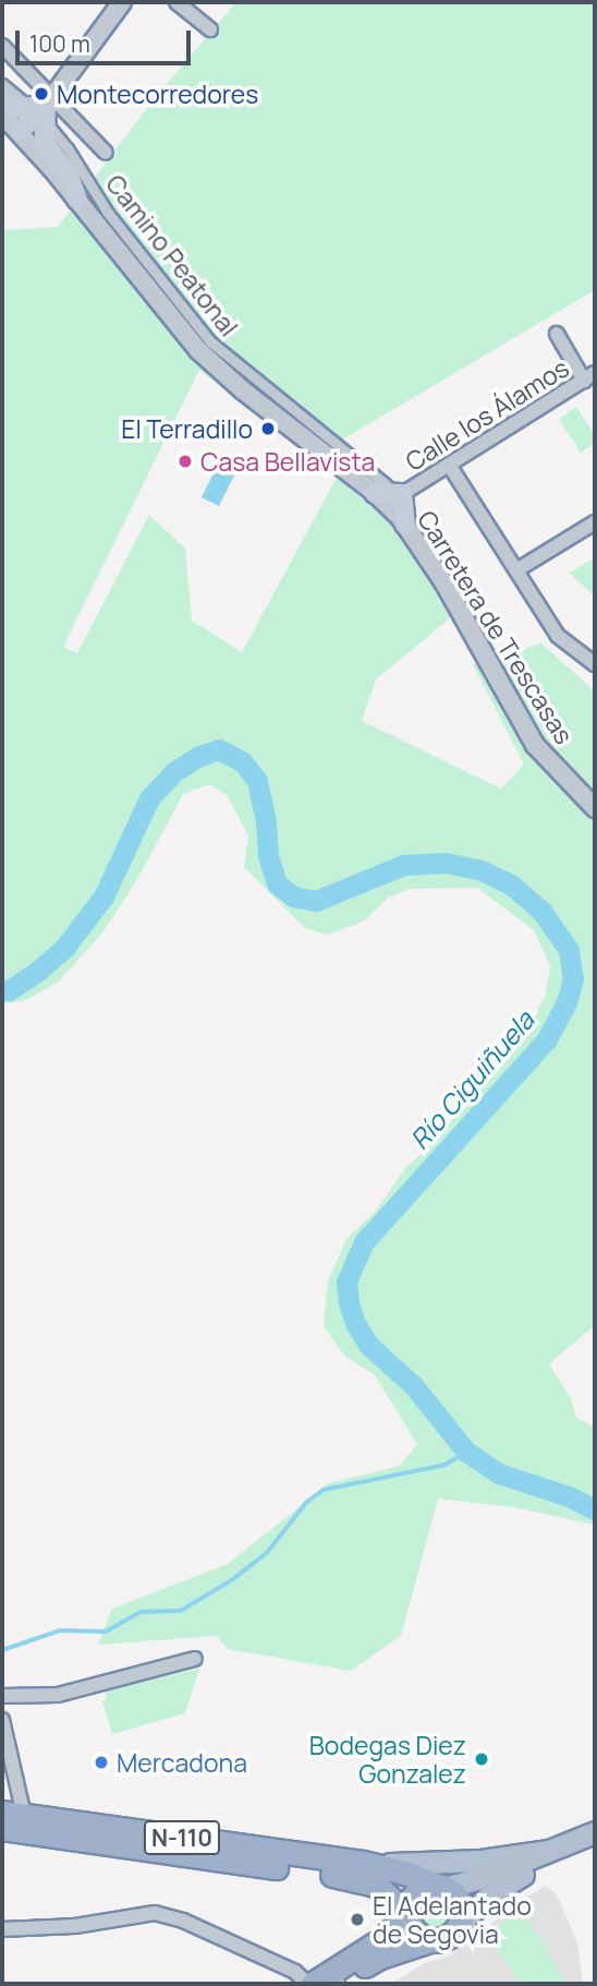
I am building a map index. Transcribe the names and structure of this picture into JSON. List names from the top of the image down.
{
  "streets": {
    "highway": ["N-110"],
    "street": ["Camino Peatonal", "Calle los Álamos", "Carretera de Trescasas"]
  },
  "crossings": [
    ["Camino Peatonal", "Calle los Álamos"],
    ["Camino Peatonal", "Carretera de Trescasas"],
    ["Calle los Álamos", "Carretera de Trescasas"]
  ],
  "water": ["Río Ciguiñuela"],
  "places": [
    "Montecorredores",
    "El Terradillo",
    "Casa Bellavista",
    "Bodegas Diez Gonzalez",
    "Mercadona",
    "El Adelantado de Segovia"
  ],
  "scale_bar": "100 m"
}
